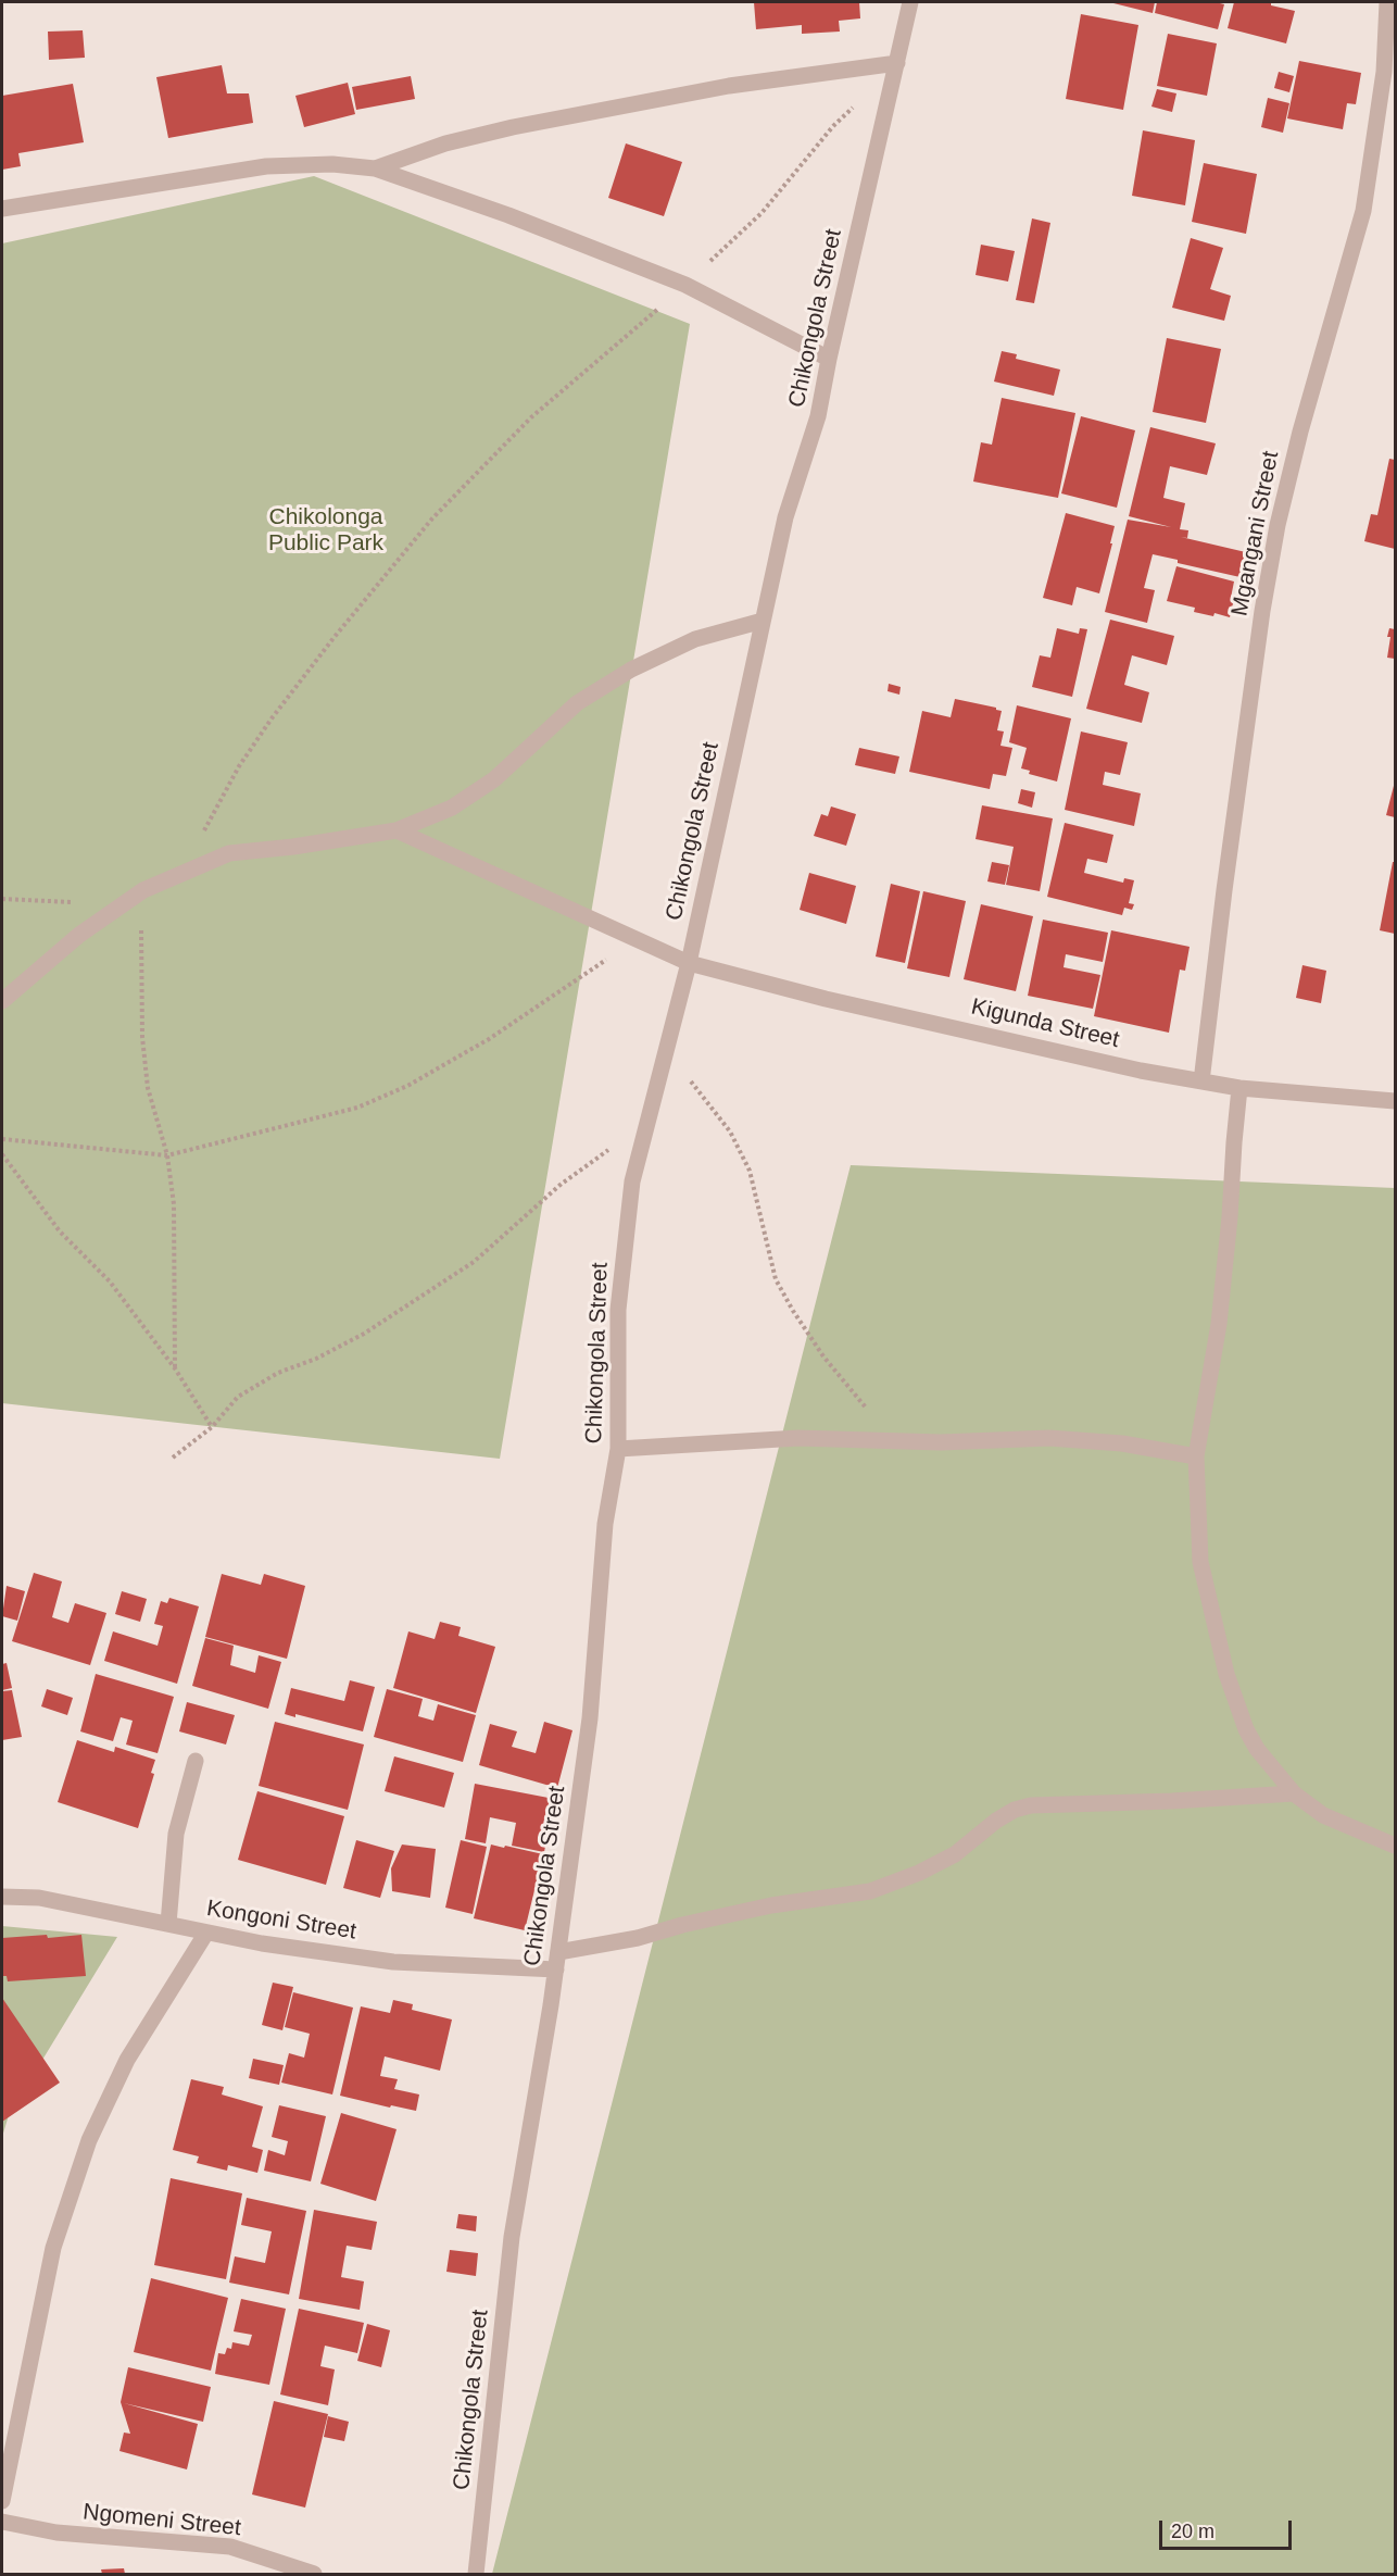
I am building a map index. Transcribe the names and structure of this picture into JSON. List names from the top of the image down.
{
  "streets": {
    "street": [
      "Chikongola Street",
      "Mgangani Street",
      "Kigunda Street",
      "Kongoni Street",
      "Ngomeni Street"
    ]
  },
  "crossings": [
    ["Chikongola Street", "Kigunda Street"],
    ["Chikongola Street", "Kongoni Street"],
    ["Mgangani Street", "Kigunda Street"]
  ],
  "parks": ["Chikolonga Public Park"],
  "scale_bar": "20 m"
}
